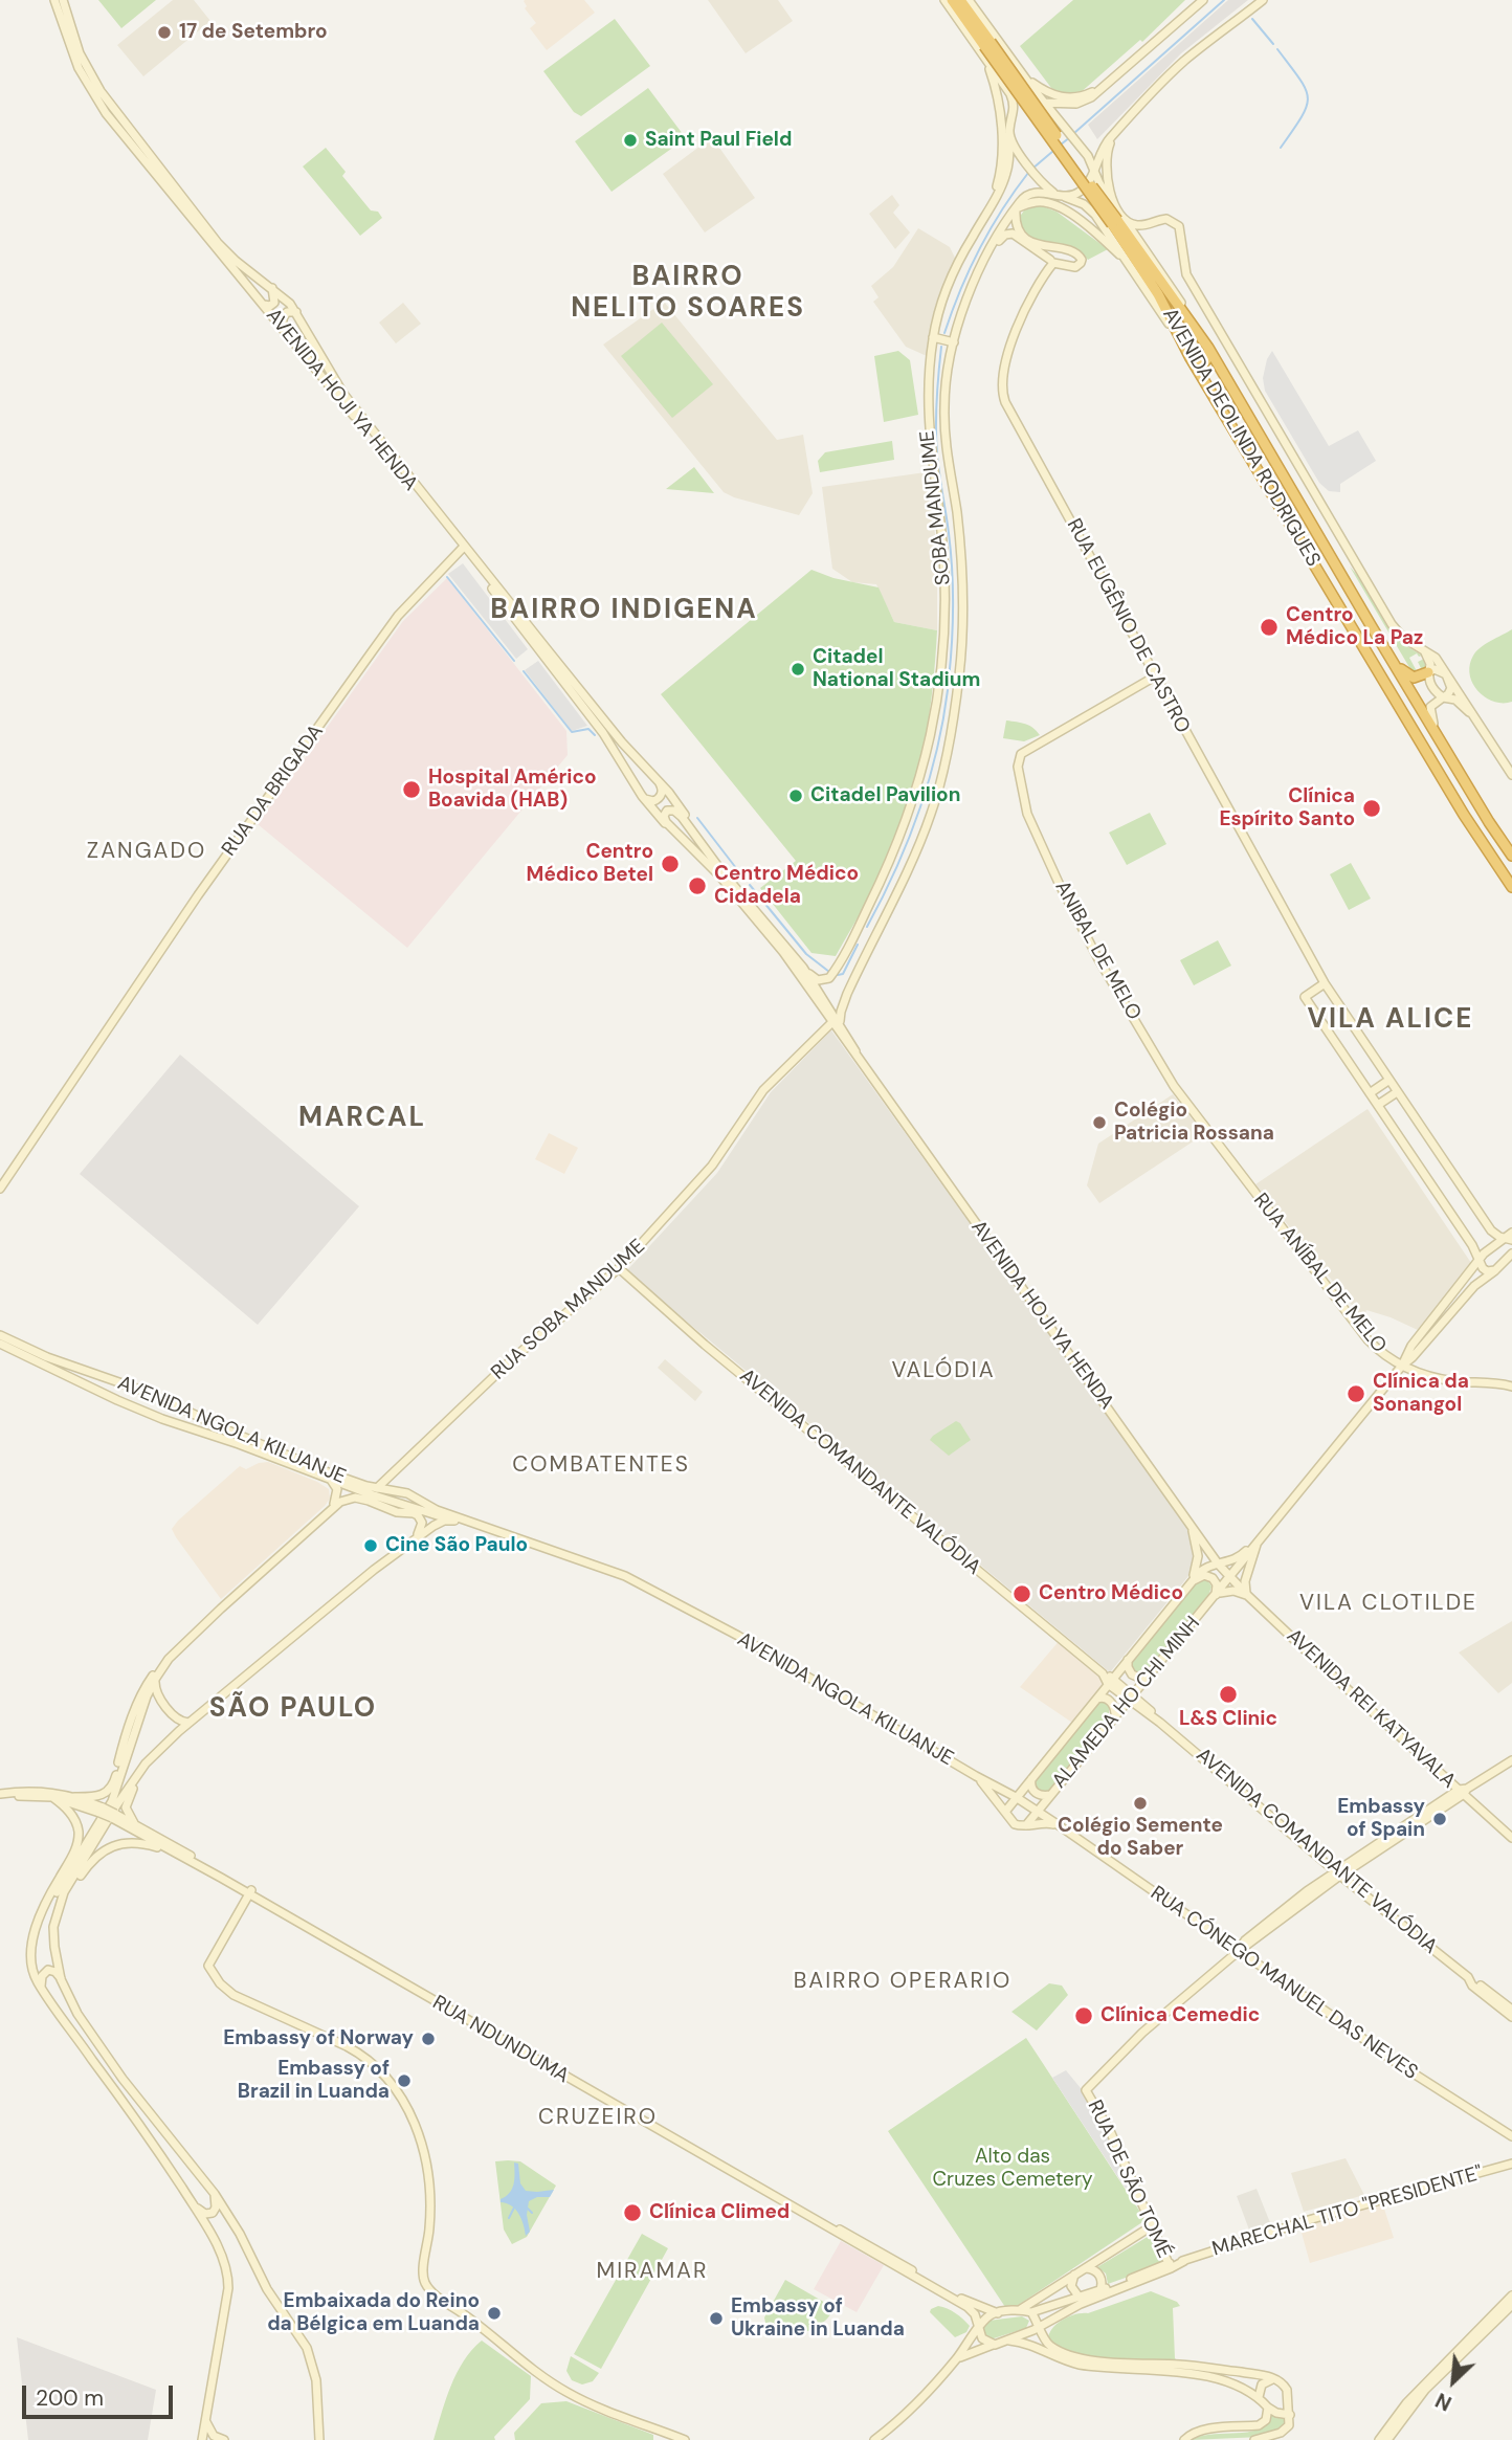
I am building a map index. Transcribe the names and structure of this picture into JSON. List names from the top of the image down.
{
  "streets": {
    "highway": ["AVENIDA DEOLINDA RODRIGUES"],
    "main road": [
      "AVENIDA HOJI YA HENDA",
      "SOBA MANDUME",
      "RUA EUGÊNIO DE CASTRO",
      "RUA DA BRIGADA",
      "ANIBAL DE MELO",
      "RUA ANÍBAL DE MELO",
      "RUA SOBA MANDUME",
      "AVENIDA NGOLA KILUANJE",
      "AVENIDA COMANDANTE VALÓDIA",
      "ALAMEDA HO CHI MINH",
      "AVENIDA REI KATYAVALA",
      "RUA CÓNEGO MANUEL DAS NEVES",
      "RUA NDUNDUMA",
      "RUA DE SÃO TOMÉ",
      "MARECHAL TITO \"PRESIDENTE\""
    ]
  },
  "crossings": [
    ["AVENIDA HOJI YA HENDA", "SOBA MANDUME"],
    ["AVENIDA HOJI YA HENDA", "RUA DA BRIGADA"],
    ["AVENIDA HOJI YA HENDA", "RUA SOBA MANDUME"],
    ["AVENIDA HOJI YA HENDA", "ALAMEDA HO CHI MINH"],
    ["AVENIDA HOJI YA HENDA", "AVENIDA REI KATYAVALA"],
    ["RUA EUGÊNIO DE CASTRO", "ANIBAL DE MELO"],
    ["ANIBAL DE MELO", "RUA ANÍBAL DE MELO"],
    ["RUA SOBA MANDUME", "AVENIDA NGOLA KILUANJE"],
    ["RUA SOBA MANDUME", "AVENIDA COMANDANTE VALÓDIA"],
    ["AVENIDA NGOLA KILUANJE", "ALAMEDA HO CHI MINH"],
    ["AVENIDA NGOLA KILUANJE", "RUA CÓNEGO MANUEL DAS NEVES"],
    ["AVENIDA COMANDANTE VALÓDIA", "ALAMEDA HO CHI MINH"],
    ["ALAMEDA HO CHI MINH", "AVENIDA REI KATYAVALA"],
    ["RUA CÓNEGO MANUEL DAS NEVES", "RUA DE SÃO TOMÉ"],
    ["RUA NDUNDUMA", "MARECHAL TITO \"PRESIDENTE\""],
    ["RUA DE SÃO TOMÉ", "MARECHAL TITO \"PRESIDENTE\""]
  ],
  "districts": [
    "BAIRRO NELITO SOARES",
    "BAIRRO INDIGENA",
    "ZANGADO",
    "VILA ALICE",
    "MARCAL",
    "VALÓDIA",
    "COMBATENTES",
    "VILA CLOTILDE",
    "SÃO PAULO",
    "BAIRRO OPERARIO",
    "CRUZEIRO",
    "MIRAMAR"
  ],
  "parks": ["Alto das Cruzes Cemetery"],
  "places": [
    "17 de Setembro",
    "Saint Paul Field",
    "Centro Médico La Paz",
    "Citadel National Stadium",
    "Hospital Américo Boavida (HAB)",
    "Citadel Pavilion",
    "Clínica Espírito Santo",
    "Centro Médico Betel",
    "Centro Médico Cidadela",
    "Colégio Patricia Rossana",
    "Clínica da Sonangol",
    "Cine São Paulo",
    "Centro Médico",
    "L&S Clinic",
    "Colégio Semente do Saber",
    "Embassy of Spain",
    "Clínica Cemedic",
    "Embassy of Norway",
    "Embassy of Brazil in Luanda",
    "Clínica Climed",
    "Embaixada do Reino da Bélgica em Luanda",
    "Embassy of Ukraine in Luanda"
  ],
  "scale_bar": "200 m",
  "north": "bottom left"
}
